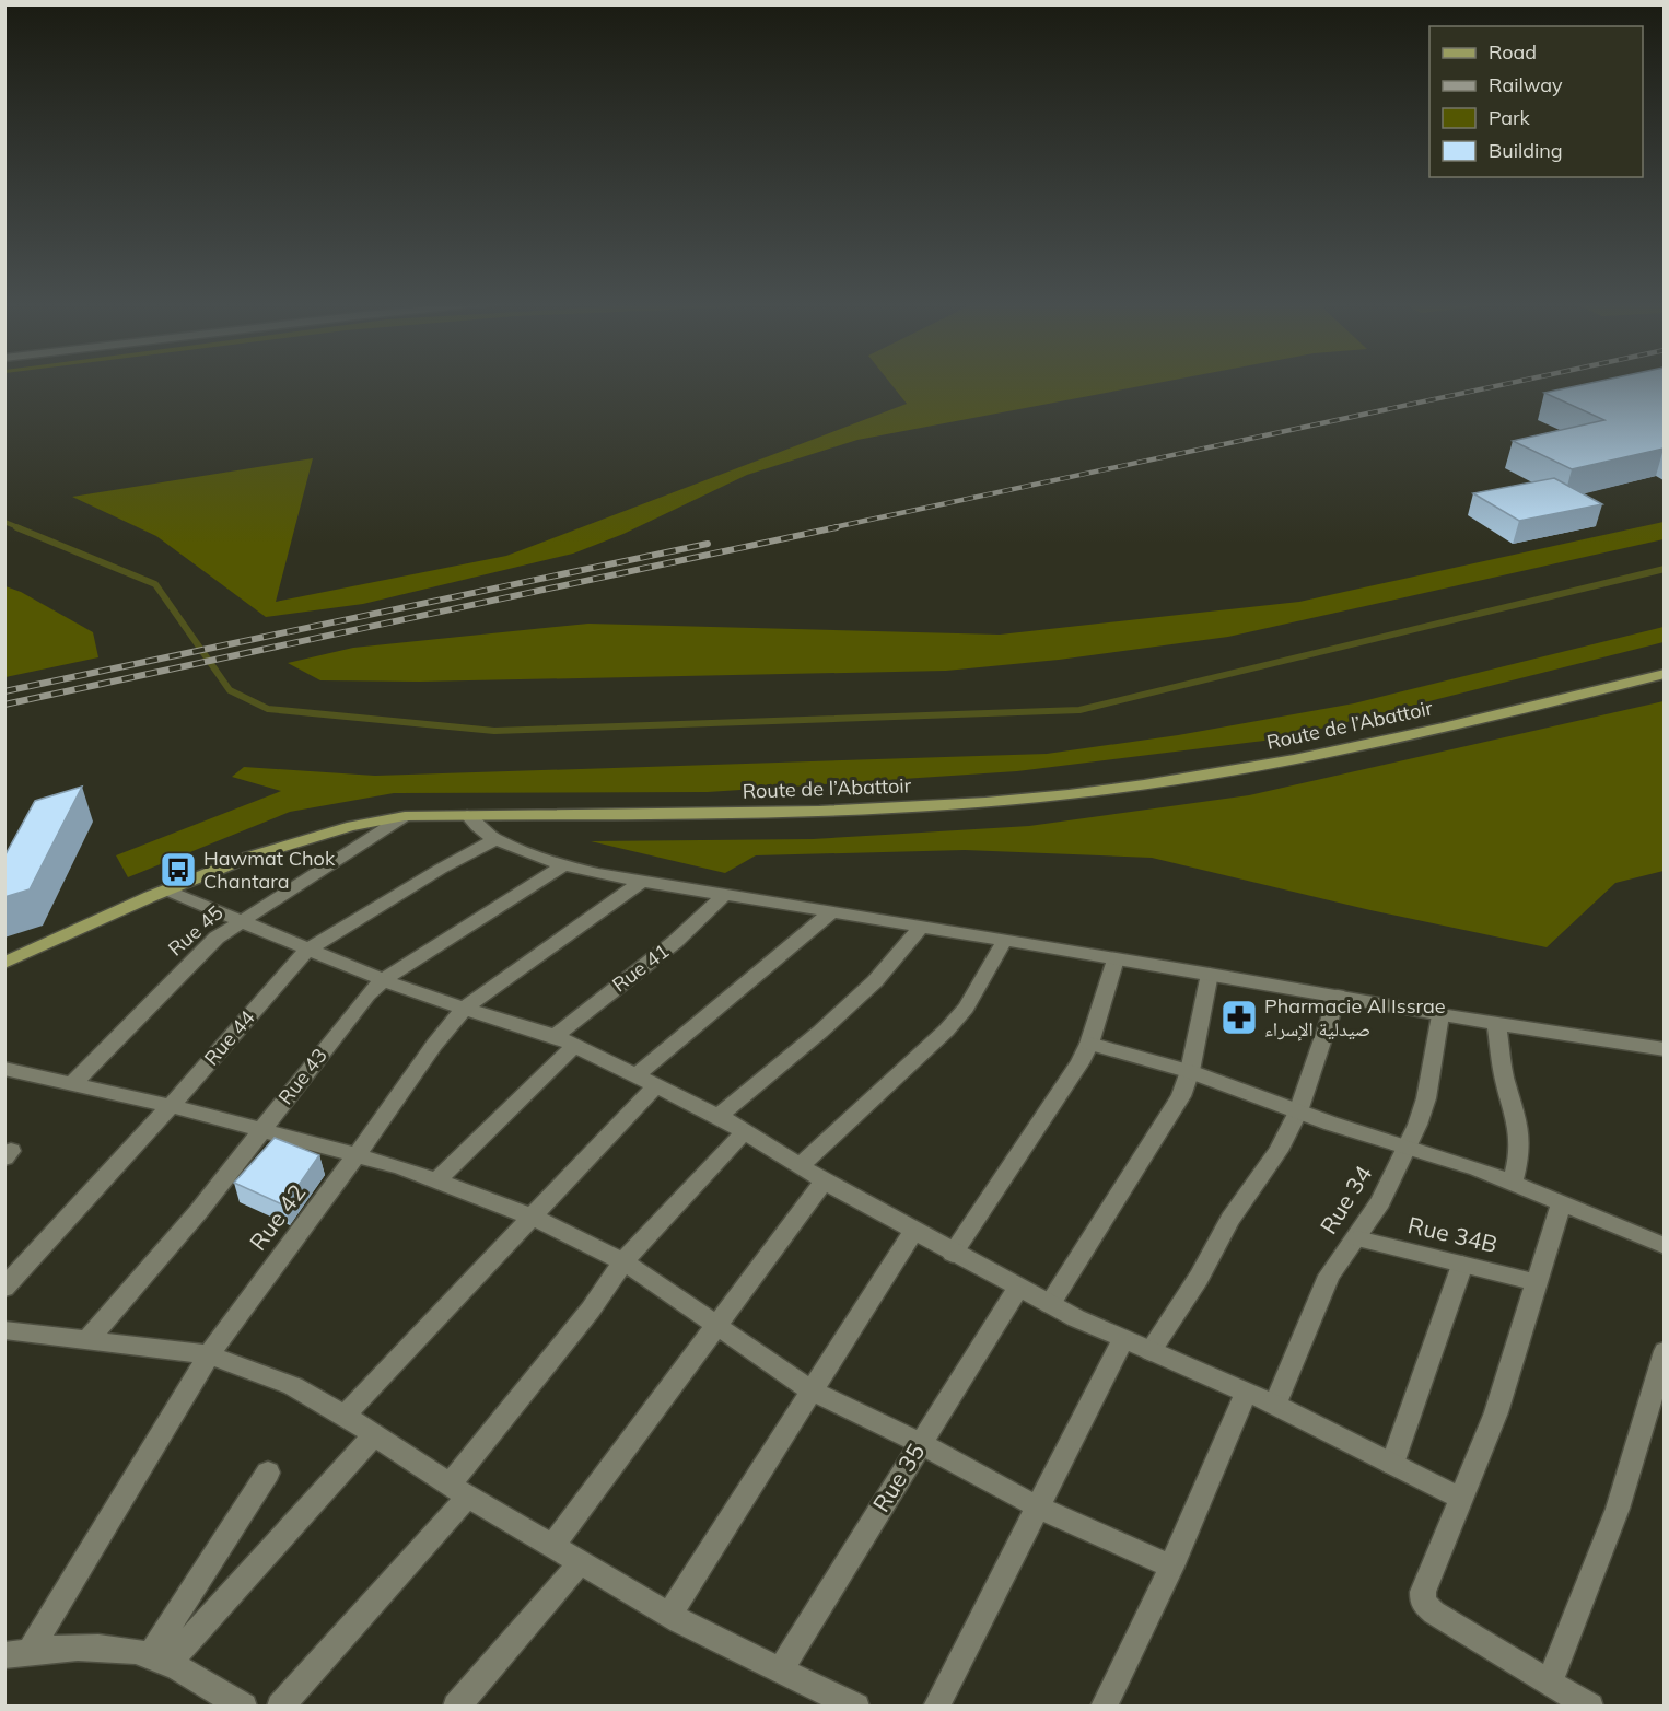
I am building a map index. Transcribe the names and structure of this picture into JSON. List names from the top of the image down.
{
  "streets": {
    "main road": ["Route de l’Abattoir"],
    "street": [
      "Rue 45",
      "Rue 41",
      "Rue 44",
      "Rue 43",
      "Rue 34",
      "Rue 42",
      "Rue 34B",
      "Rue 35"
    ]
  },
  "crossings": [
    ["Route de l’Abattoir", "Rue 45"],
    ["Rue 34", "Rue 34B"]
  ],
  "places": {
    "bus stop": ["Hawmat Chok Chantara"],
    "pharmacy": ["Pharmacie Al Issrae صيدلية الإسراء"]
  },
  "legend": [
    "Road",
    "Railway",
    "Park",
    "Building"
  ]
}
